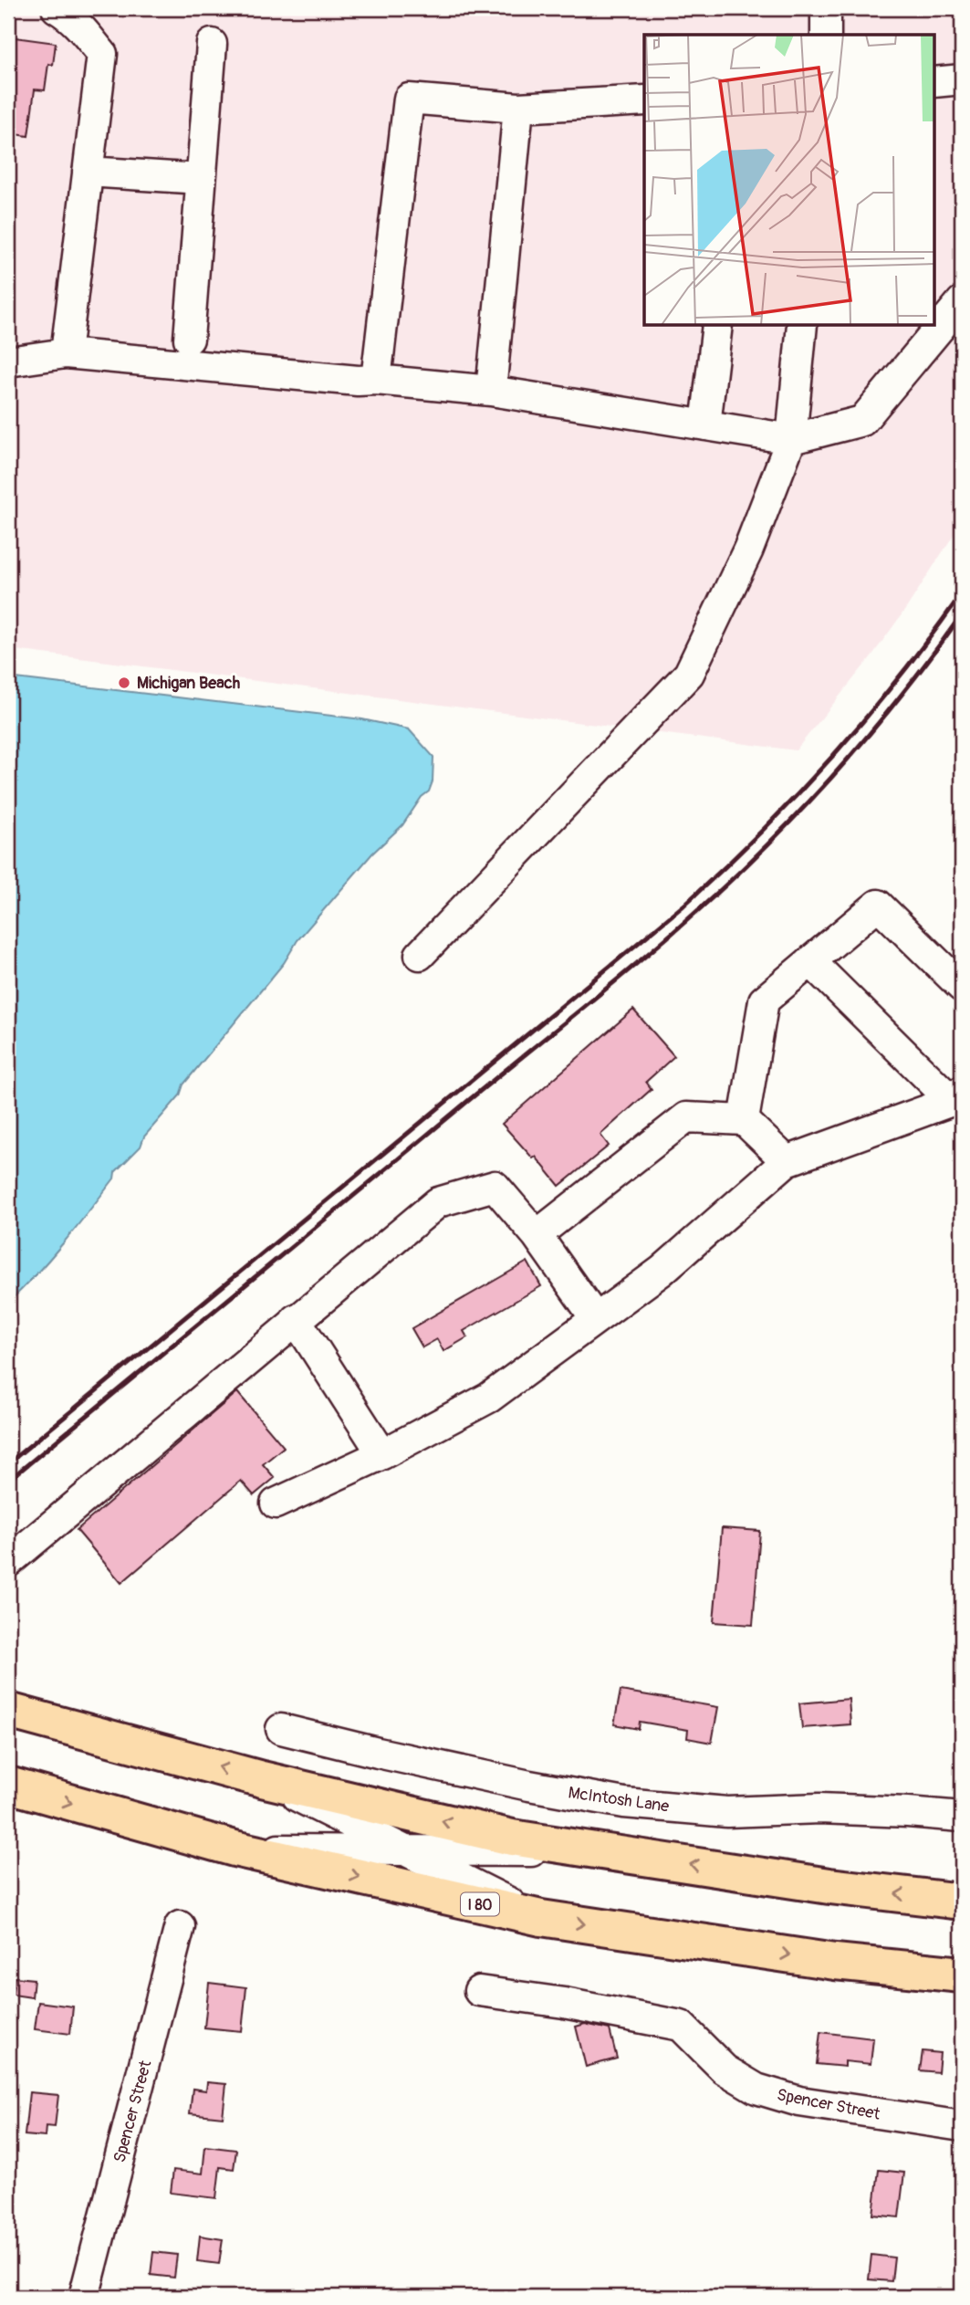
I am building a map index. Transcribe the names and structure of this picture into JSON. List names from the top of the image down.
{
  "streets": {
    "highway": ["I 80"],
    "street": ["McIntosh Lane", "Spencer Street"]
  },
  "places": ["Michigan Beach"]
}
